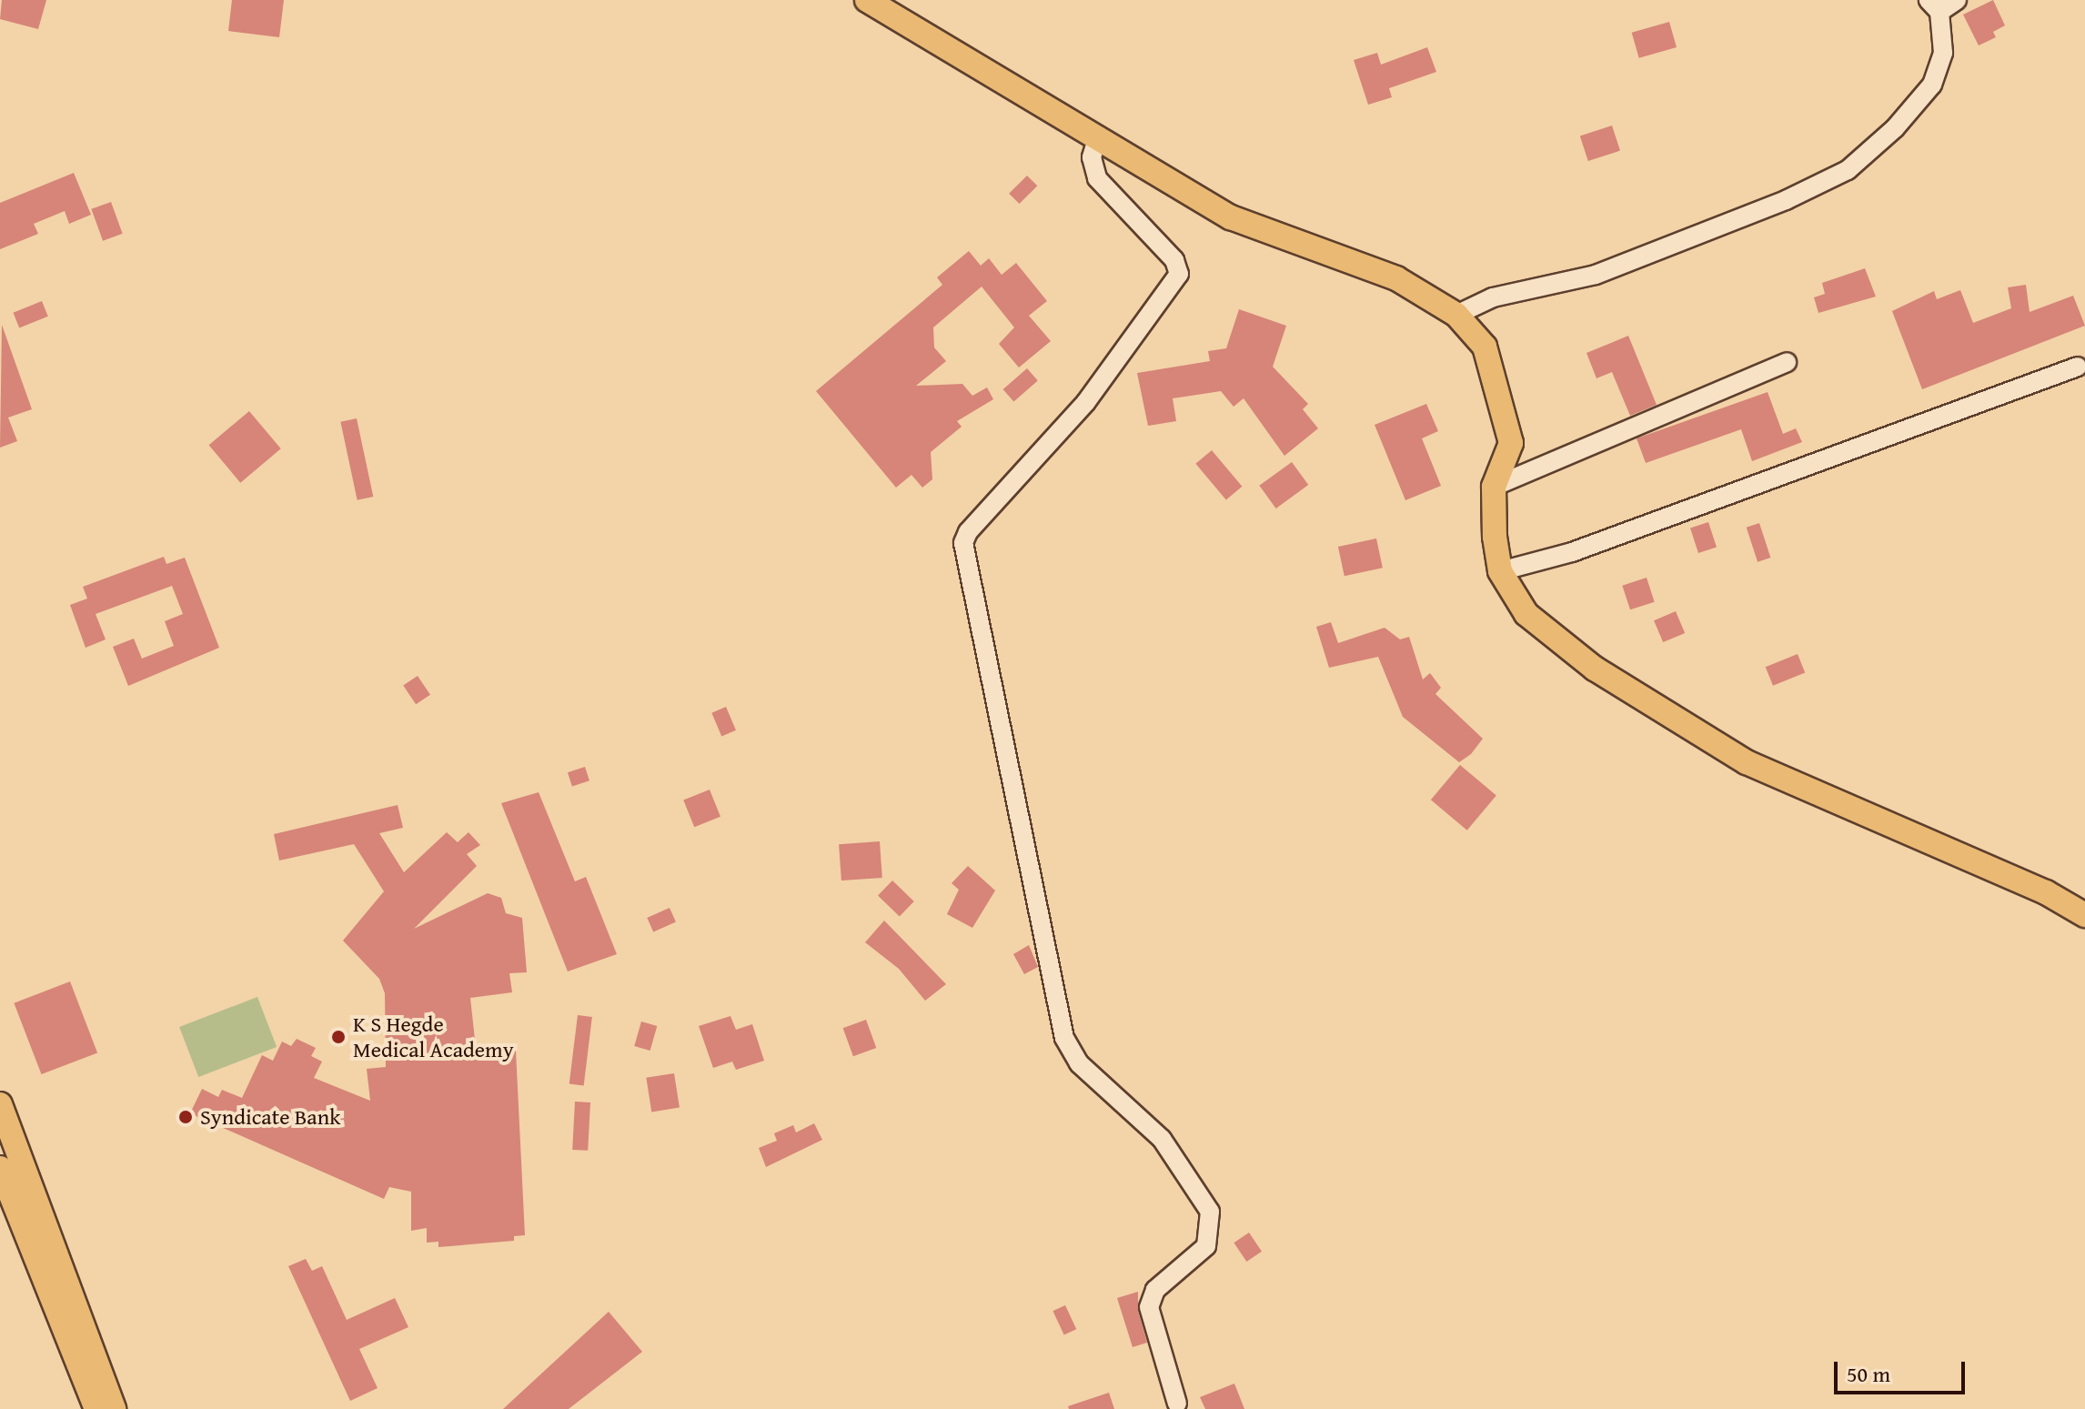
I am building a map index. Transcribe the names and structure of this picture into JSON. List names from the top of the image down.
{
  "places": ["K S Hegde Medical Academy", "Syndicate Bank"],
  "scale_bar": "50 m"
}
